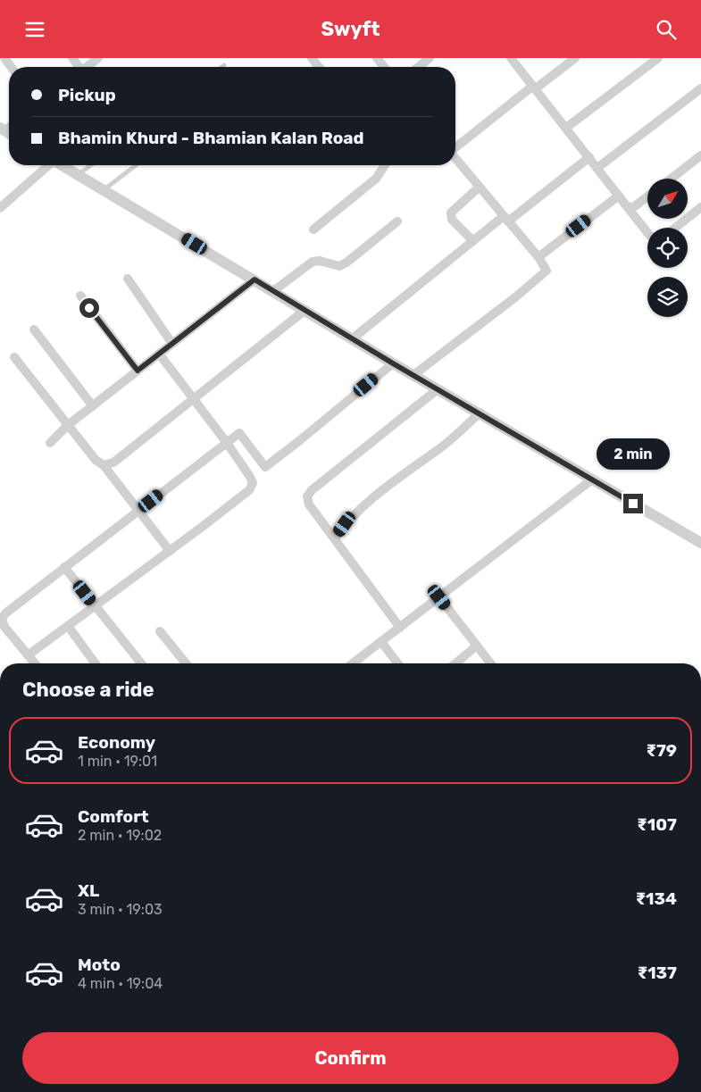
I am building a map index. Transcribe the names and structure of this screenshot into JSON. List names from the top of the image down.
{
  "north": "top right",
  "page": {
    "header": "Swyft",
    "banner": ["Pickup", "Bhamin Khurd - Bhamian Kalan Road"],
    "bubble": "2 min",
    "heading": "Choose a ride",
    "list": [
      {
        "name": "Economy",
        "note": "1 min · 19:01",
        "value": "₹79"
      },
      {
        "name": "Comfort",
        "note": "2 min · 19:02",
        "value": "₹107"
      },
      {
        "name": "XL",
        "note": "3 min · 19:03",
        "value": "₹134"
      },
      {
        "name": "Moto",
        "note": "4 min · 19:04",
        "value": "₹137"
      }
    ],
    "buttons": "Confirm"
  }
}
